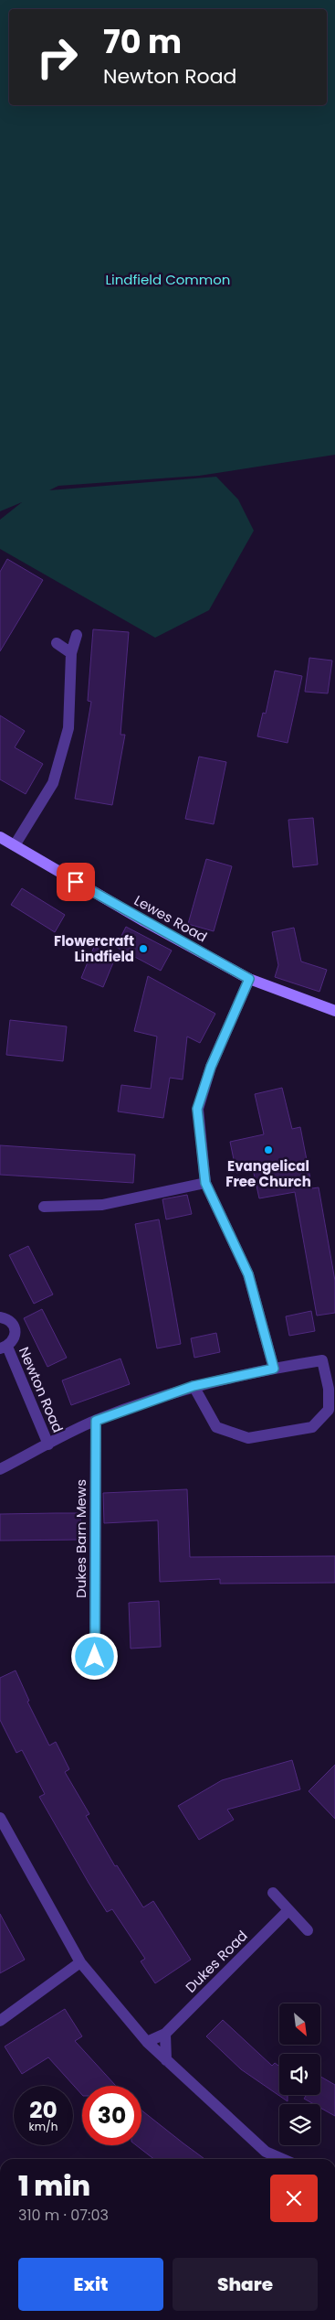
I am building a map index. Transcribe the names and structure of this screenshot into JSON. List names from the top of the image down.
{
  "streets": {
    "main road": ["Lewes Road"],
    "street": ["Newton Road", "Dukes Barn Mews", "Dukes Road"]
  },
  "crossings": [
    ["Newton Road", "Dukes Barn Mews"]
  ],
  "parks": ["Lindfield Common"],
  "places": ["Flowercraft Lindfield", "Evangelical Free Church"],
  "north": "bottom right",
  "page": {
    "turn": ["70 m", "Newton Road"],
    "speed": "20 km/h",
    "limit": "30",
    "heading": ["1 min", "310 m · 07:03"],
    "buttons": ["Exit", "Share"]
  }
}
